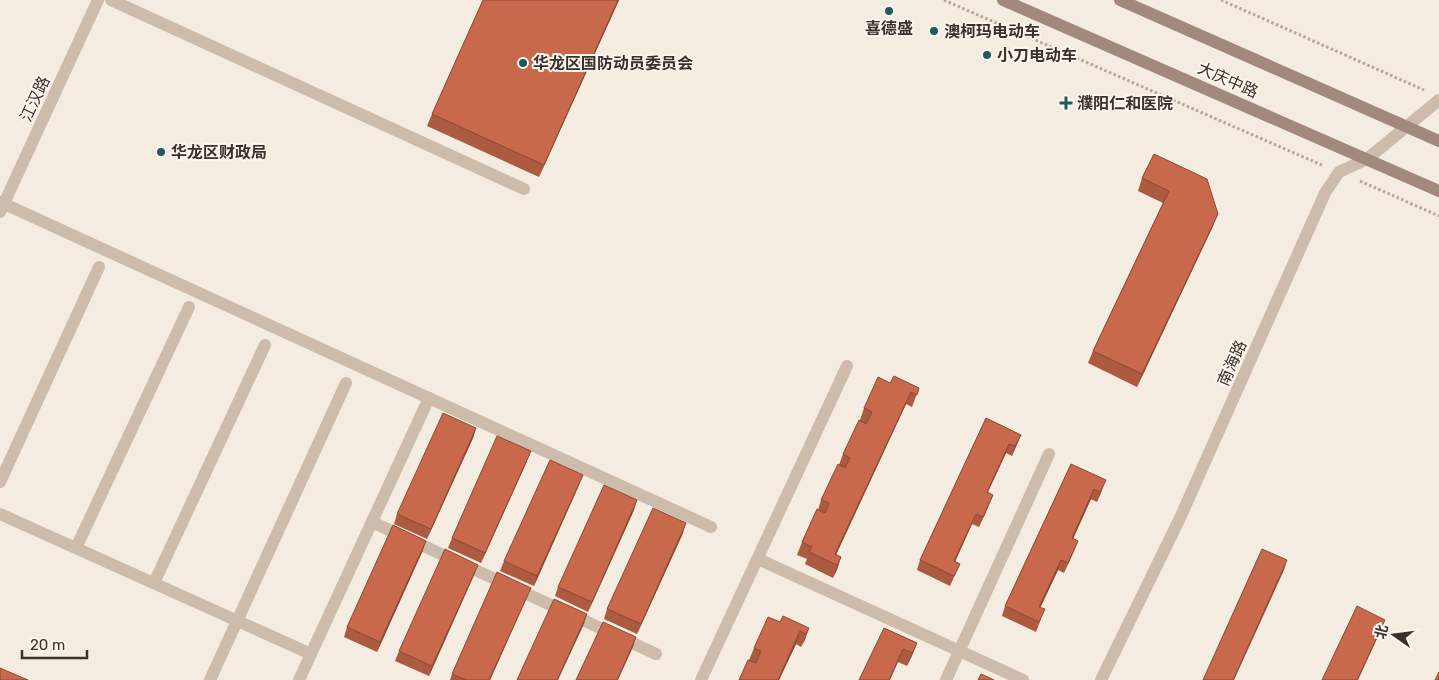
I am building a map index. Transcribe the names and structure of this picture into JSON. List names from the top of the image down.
{
  "streets": {
    "main road": ["大庆中路"],
    "street": ["江汉路", "南海路"]
  },
  "places": {
    "other": [
      "喜德盛",
      "澳柯玛电动车",
      "小刀电动车",
      "华龙区国防动员委员会",
      "华龙区财政局"
    ],
    "health": ["濮阳仁和医院"]
  },
  "scale_bar": "20 m",
  "north": "left"
}
